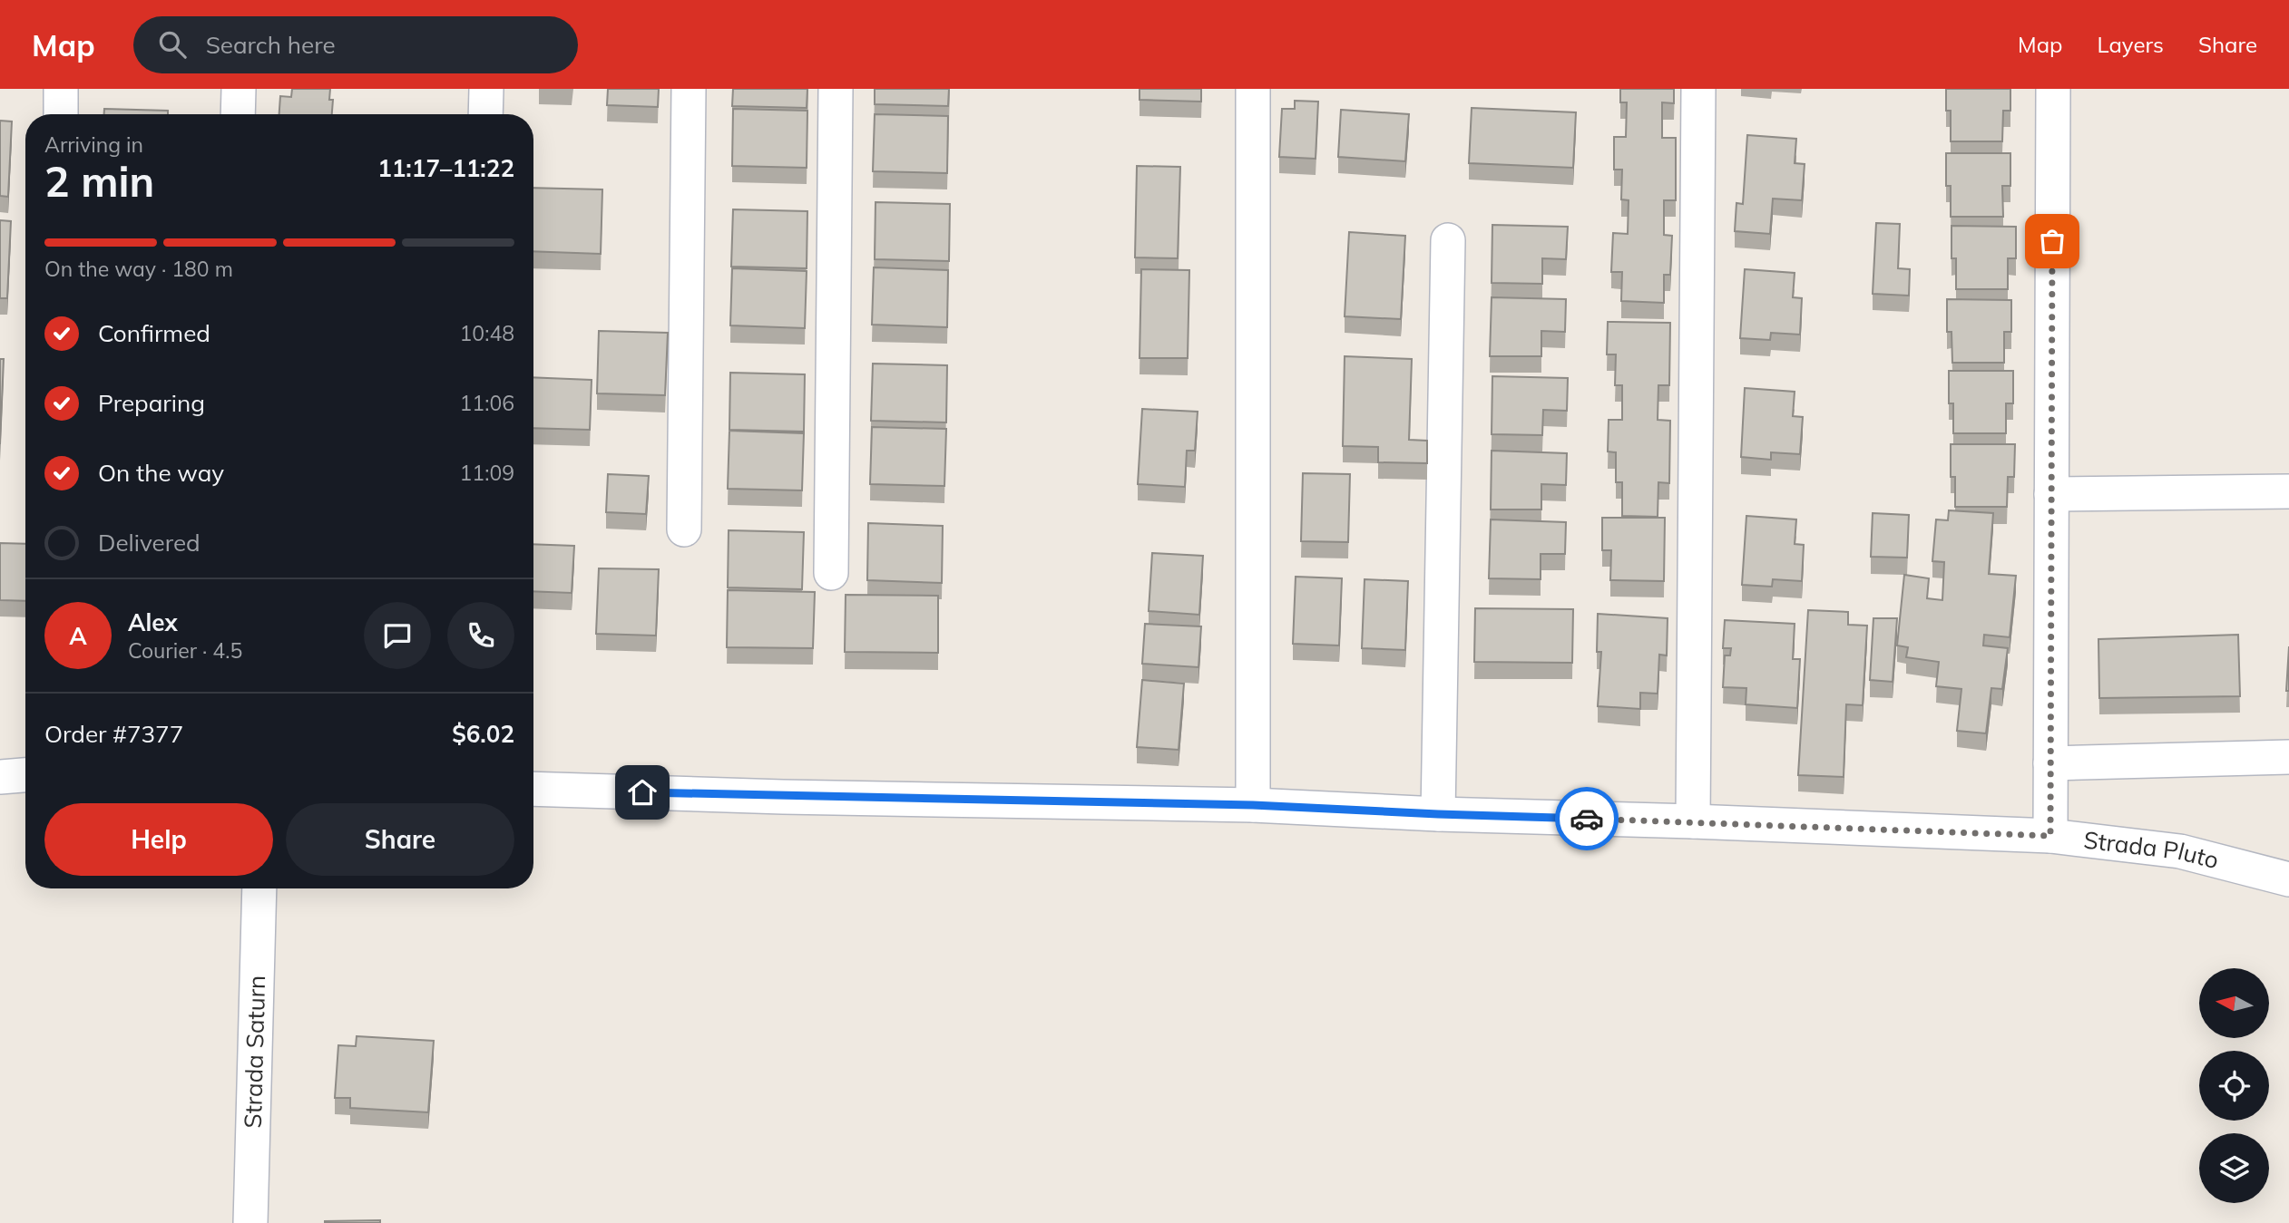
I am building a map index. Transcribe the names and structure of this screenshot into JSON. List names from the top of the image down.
{
  "streets": {
    "street": ["Strada Pluto", "Strada Saturn"]
  },
  "north": "left",
  "page": {
    "header": "Map",
    "search": "Search here",
    "nav": ["Map", "Layers", "Share"],
    "heading": ["2 min", "Arriving in", "11:17–11:22"],
    "panel": [
      "Alex",
      "Courier · 4.5",
      "Order #7377",
      "$6.02"
    ],
    "bar": "On the way · 180 m",
    "list": [
      ["Confirmed", "10:48"],
      ["Preparing", "11:06"],
      ["On the way", "11:09"],
      "Delivered"
    ],
    "round": "A",
    "buttons": ["Help", "Share"]
  }
}
